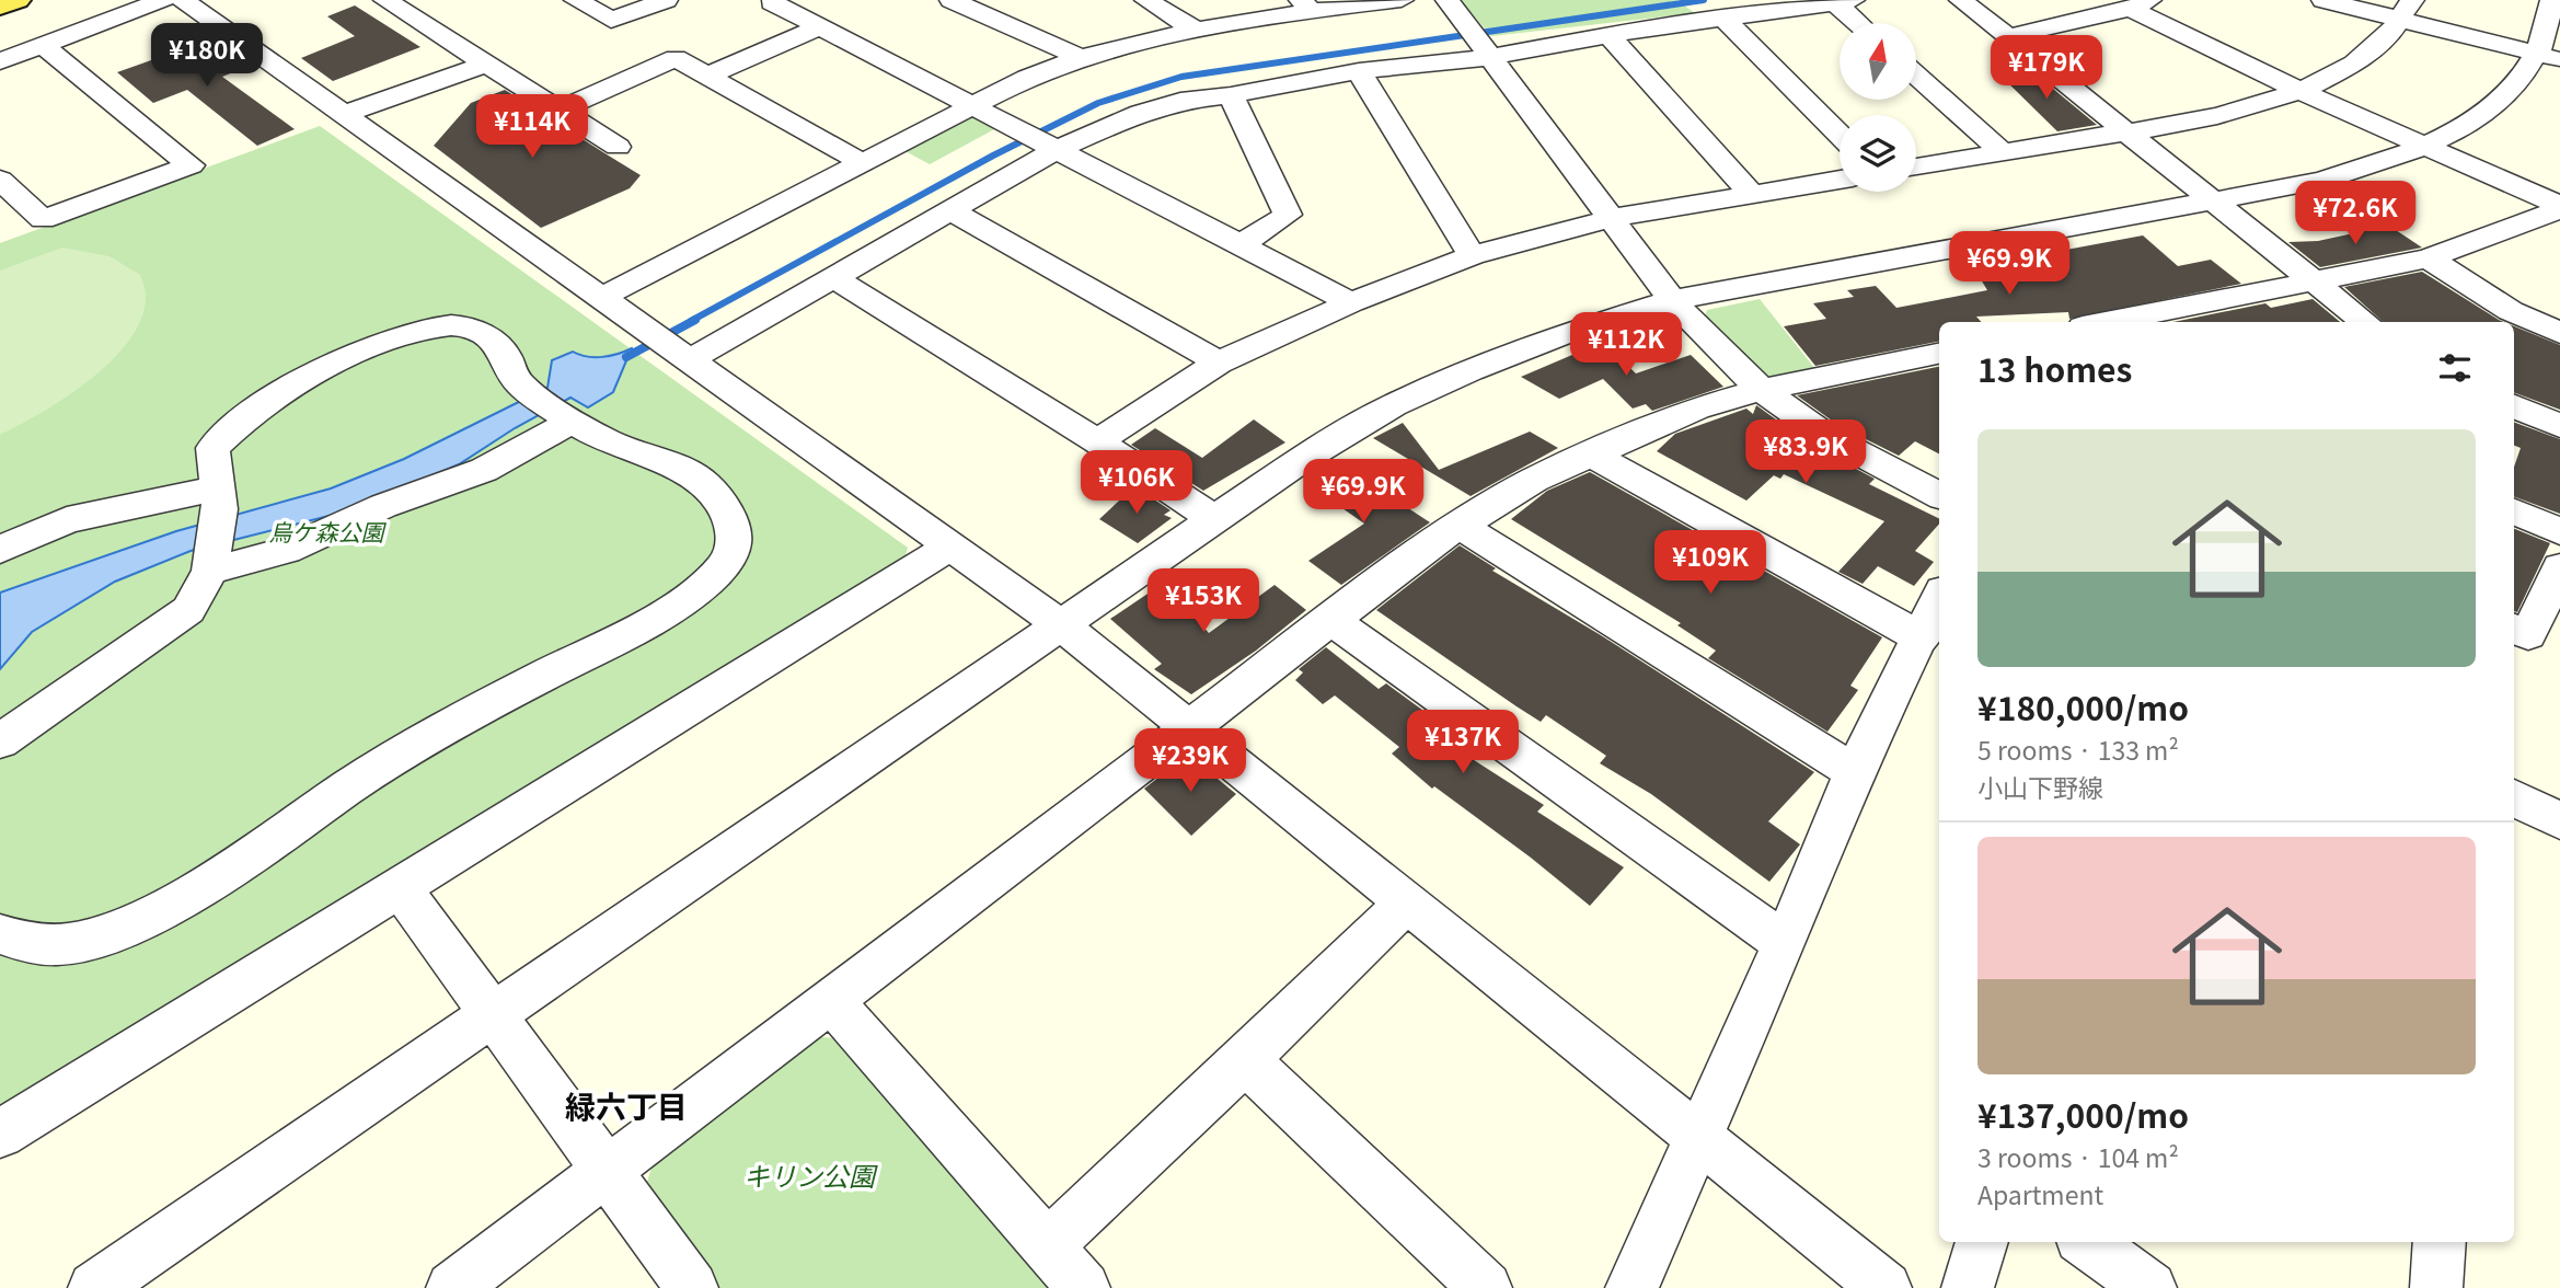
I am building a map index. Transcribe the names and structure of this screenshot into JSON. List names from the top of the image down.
{
  "districts": ["緑六丁目"],
  "parks": ["烏ケ森公園", "キリン公園"],
  "north": "top",
  "page": {
    "price": [
      "¥180K",
      "¥179K",
      "¥114K",
      "¥72.6K",
      "¥69.9K",
      "¥112K",
      "¥83.9K",
      "¥106K",
      "¥69.9K",
      "¥109K",
      "¥153K",
      "¥137K",
      "¥239K"
    ],
    "heading": "13 homes",
    "list": [
      {
        "name": "¥180,000/mo",
        "note": "5 rooms · 133 m² · 小山下野線"
      },
      {
        "name": "¥137,000/mo",
        "note": "3 rooms · 104 m² · Apartment"
      }
    ]
  }
}
